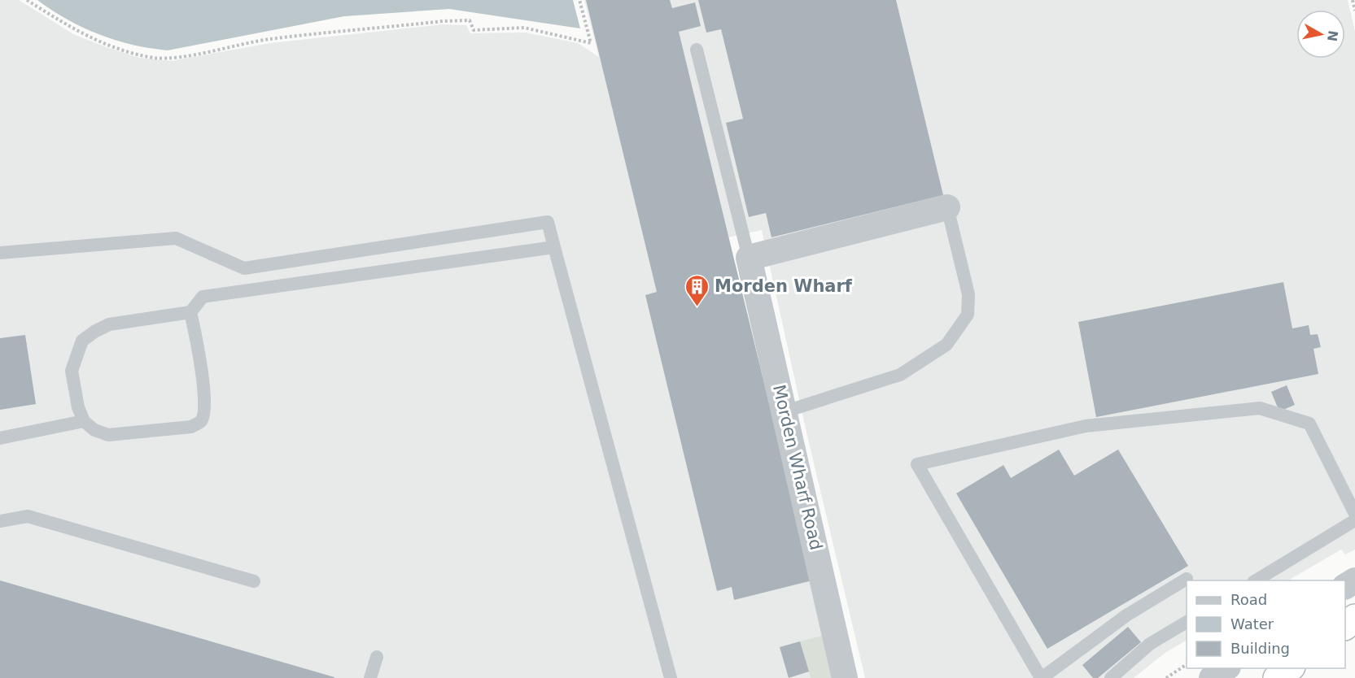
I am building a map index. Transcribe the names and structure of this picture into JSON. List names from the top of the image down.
{
  "streets": {
    "street": ["Morden Wharf Road"]
  },
  "places": {
    "building": ["Morden Wharf"]
  },
  "legend": ["Road", "Water", "Building"],
  "north": "right"
}
